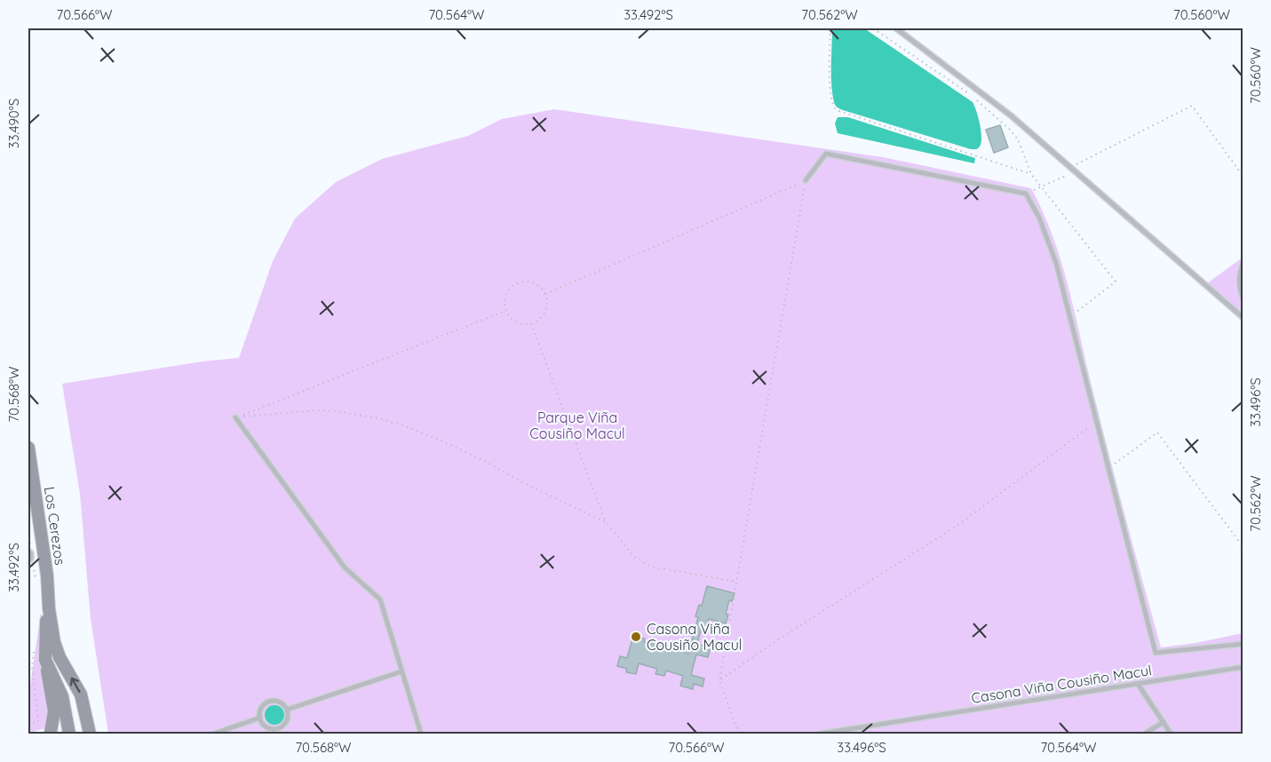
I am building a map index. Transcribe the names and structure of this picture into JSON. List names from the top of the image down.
{
  "streets": {
    "street": ["Los Cerezos"],
    "lane": ["Casona Viña Cousiño Macul"]
  },
  "parks": ["Parque Viña Cousiño Macul"],
  "places": ["Casona Viña Cousiño Macul"],
  "coordinates": [
    "70.566°W",
    "70.564°W",
    "33.492°S",
    "70.562°W",
    "70.560°W",
    "33.490°S",
    "70.568°W",
    "33.496°S"
  ]
}
